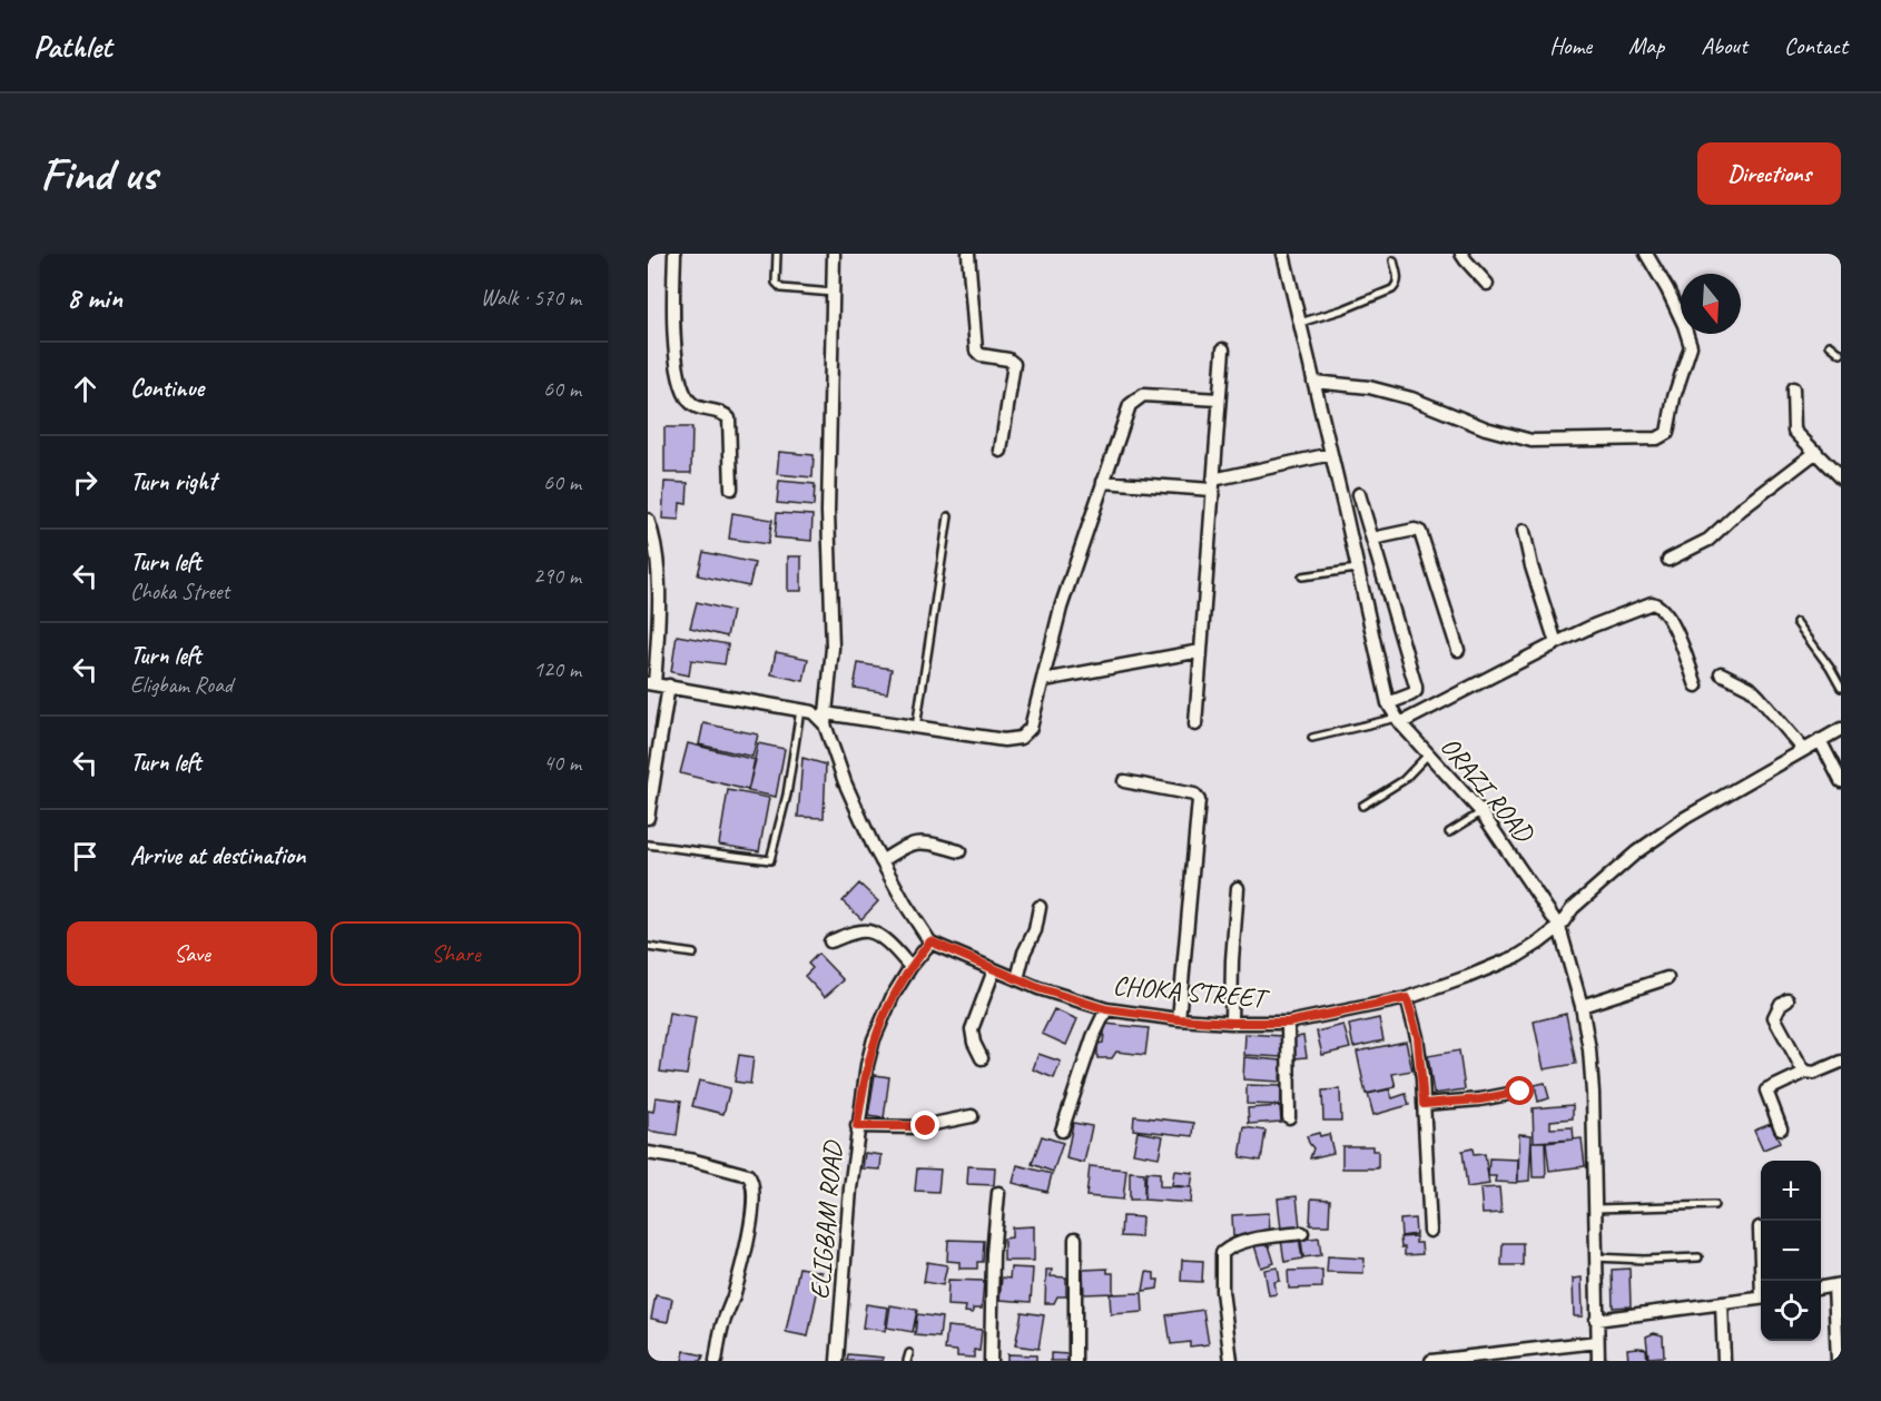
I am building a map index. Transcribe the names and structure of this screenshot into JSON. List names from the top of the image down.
{
  "streets": {
    "street": ["ORAZI ROAD", "CHOKA STREET", "ELIGBAM ROAD"]
  },
  "crossings": [
    ["ORAZI ROAD", "CHOKA STREET"],
    ["CHOKA STREET", "ELIGBAM ROAD"]
  ],
  "north": "bottom",
  "page": {
    "header": "Pathlet",
    "nav": [
      "Home",
      "Map",
      "About",
      "Contact"
    ],
    "buttons": [
      "Directions",
      ["Save", "Share"]
    ],
    "title": "Find us",
    "heading": ["8 min", "Walk · 570 m"],
    "list": [
      ["Continue", "60 m"],
      ["Turn right", "60 m"],
      ["Turn left", "Choka Street", "290 m"],
      ["Turn left", "Eligbam Road", "120 m"],
      ["Turn left", "40 m"],
      "Arrive at destination"
    ],
    "map_buttons": ["+", "−"]
  }
}
